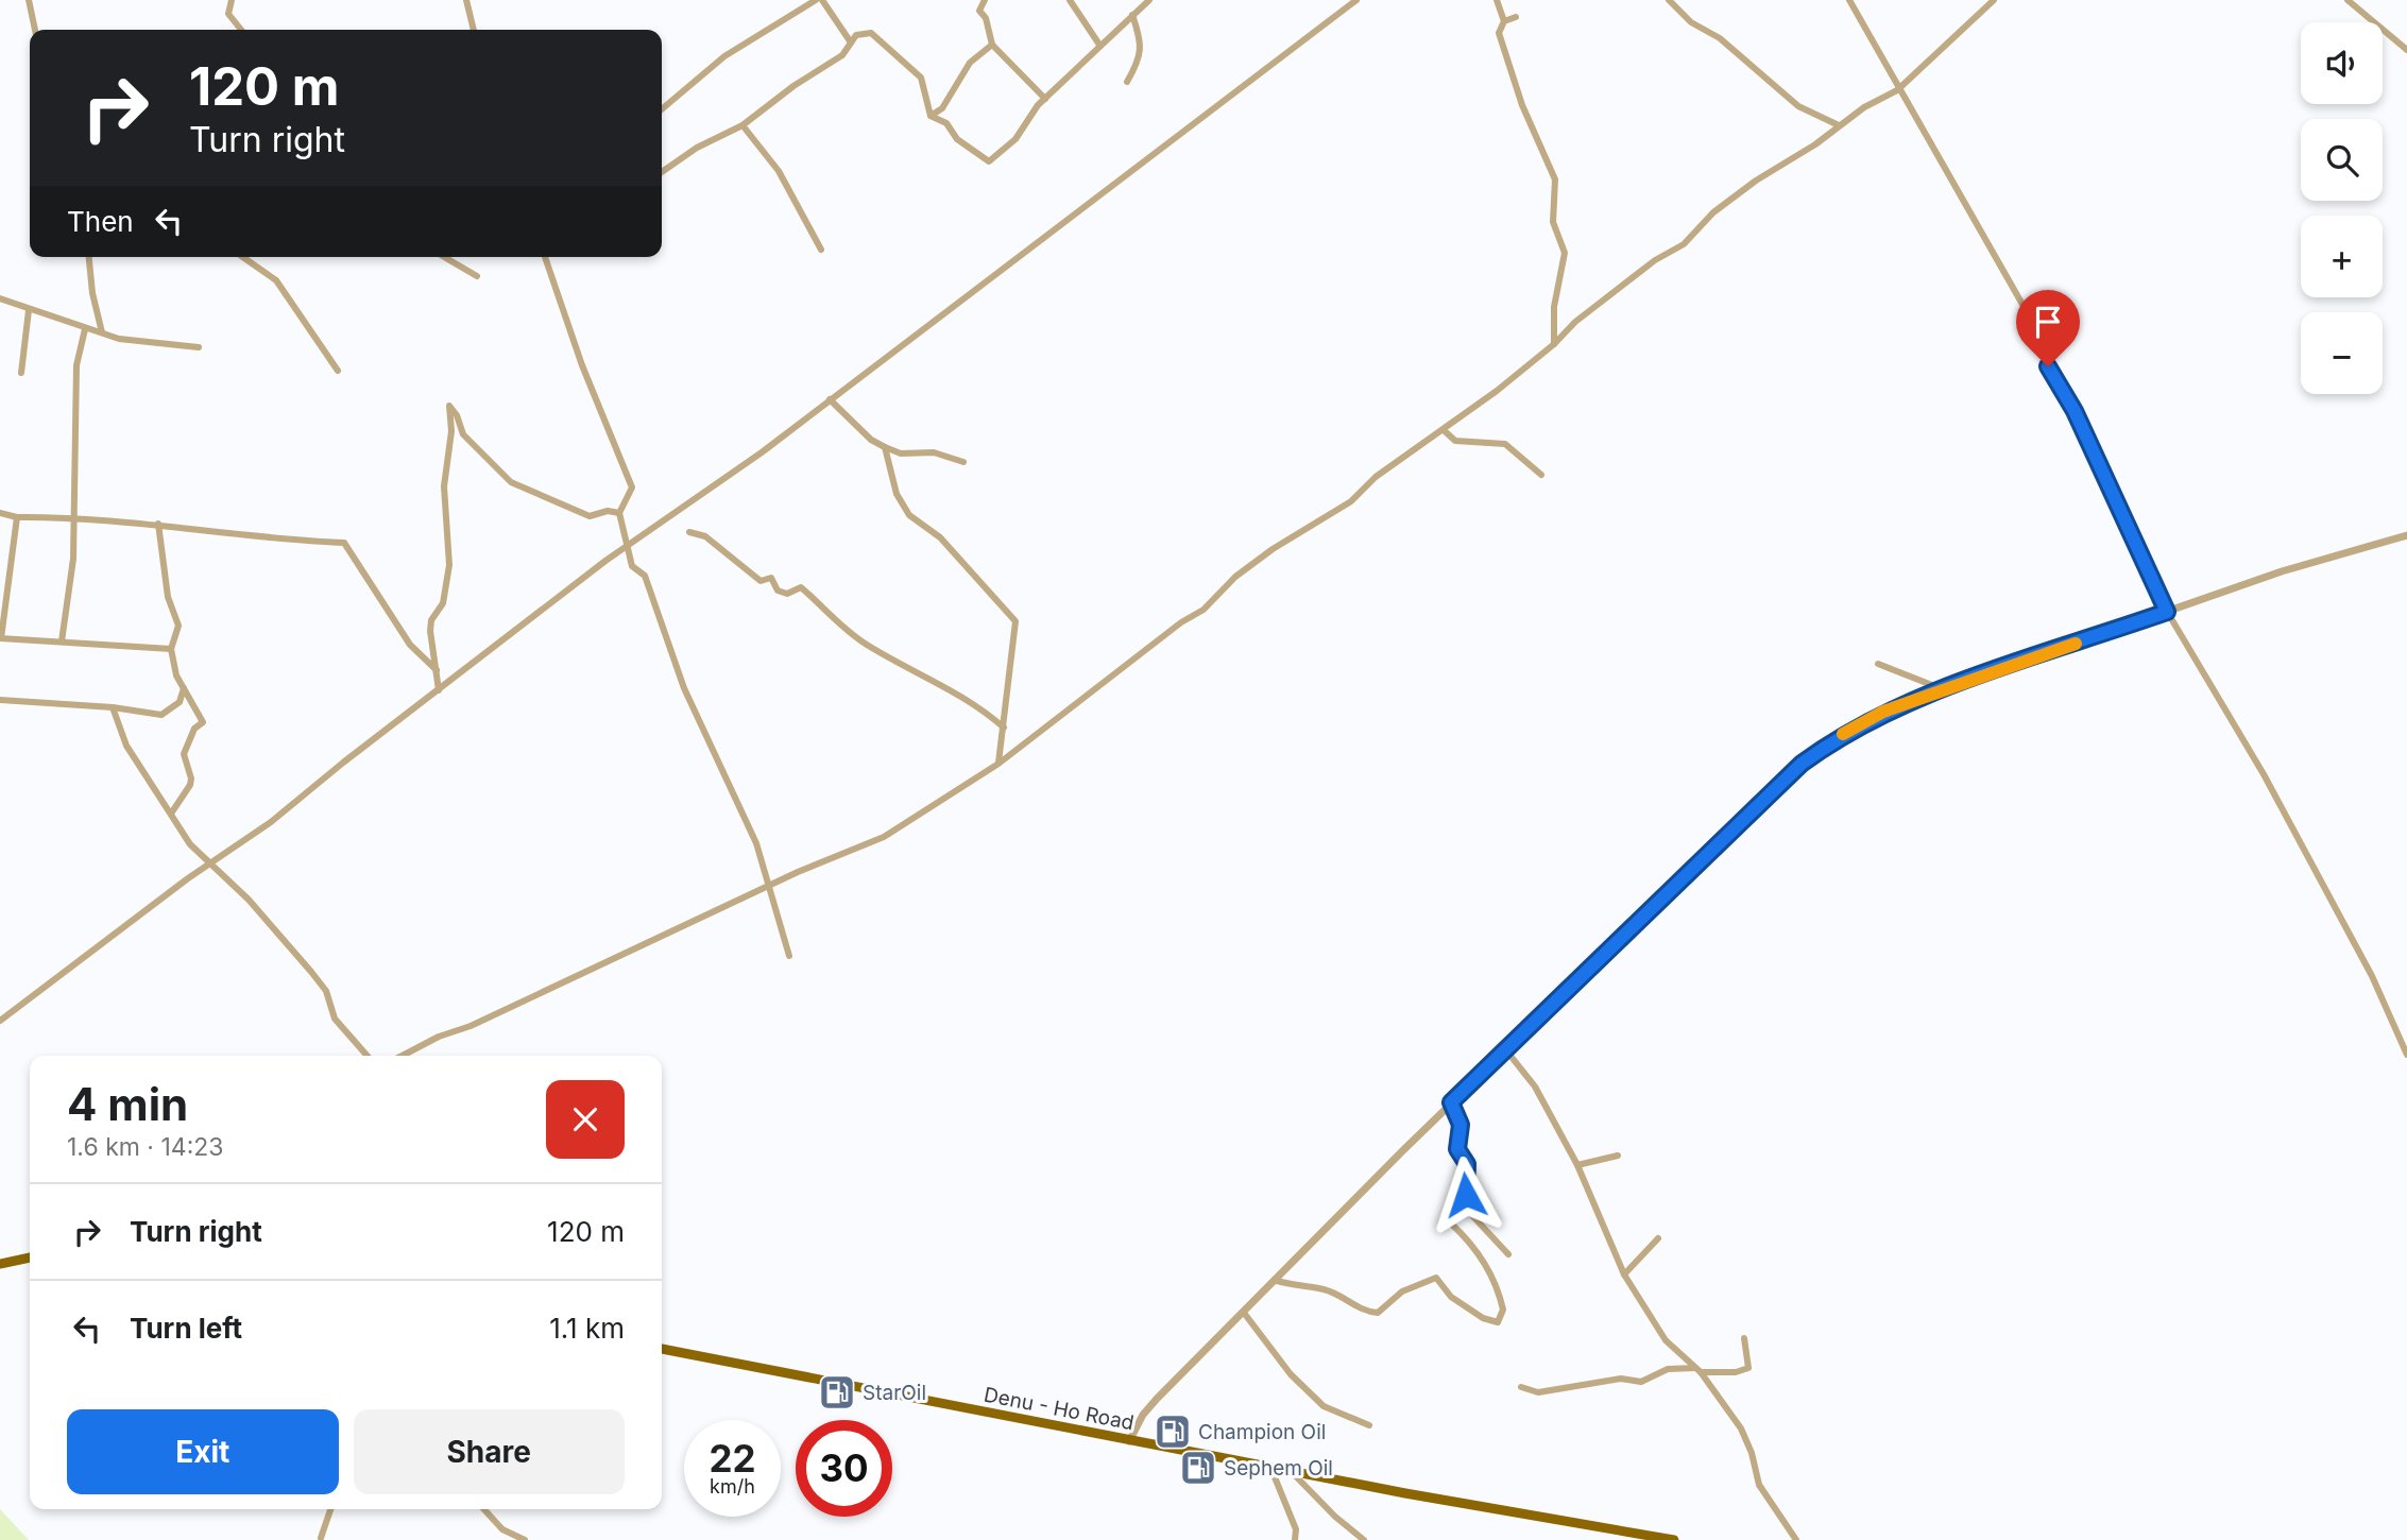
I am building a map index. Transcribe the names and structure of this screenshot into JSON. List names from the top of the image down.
{
  "streets": {
    "main road": ["Denu - Ho Road"]
  },
  "places": {
    "fuel station": ["StarOil", "Champion Oil", "Sephem Oil"]
  },
  "page": {
    "map_buttons": ["+", "−"],
    "turn": ["120 m", "Turn right"],
    "then": "Then",
    "heading": ["4 min", "1.6 km · 14:23"],
    "list": [
      {
        "name": "Turn right",
        "value": "120 m"
      },
      {
        "name": "Turn left",
        "value": "1.1 km"
      }
    ],
    "buttons": ["Exit", "Share"],
    "speed": "22 km/h",
    "limit": "30"
  }
}
